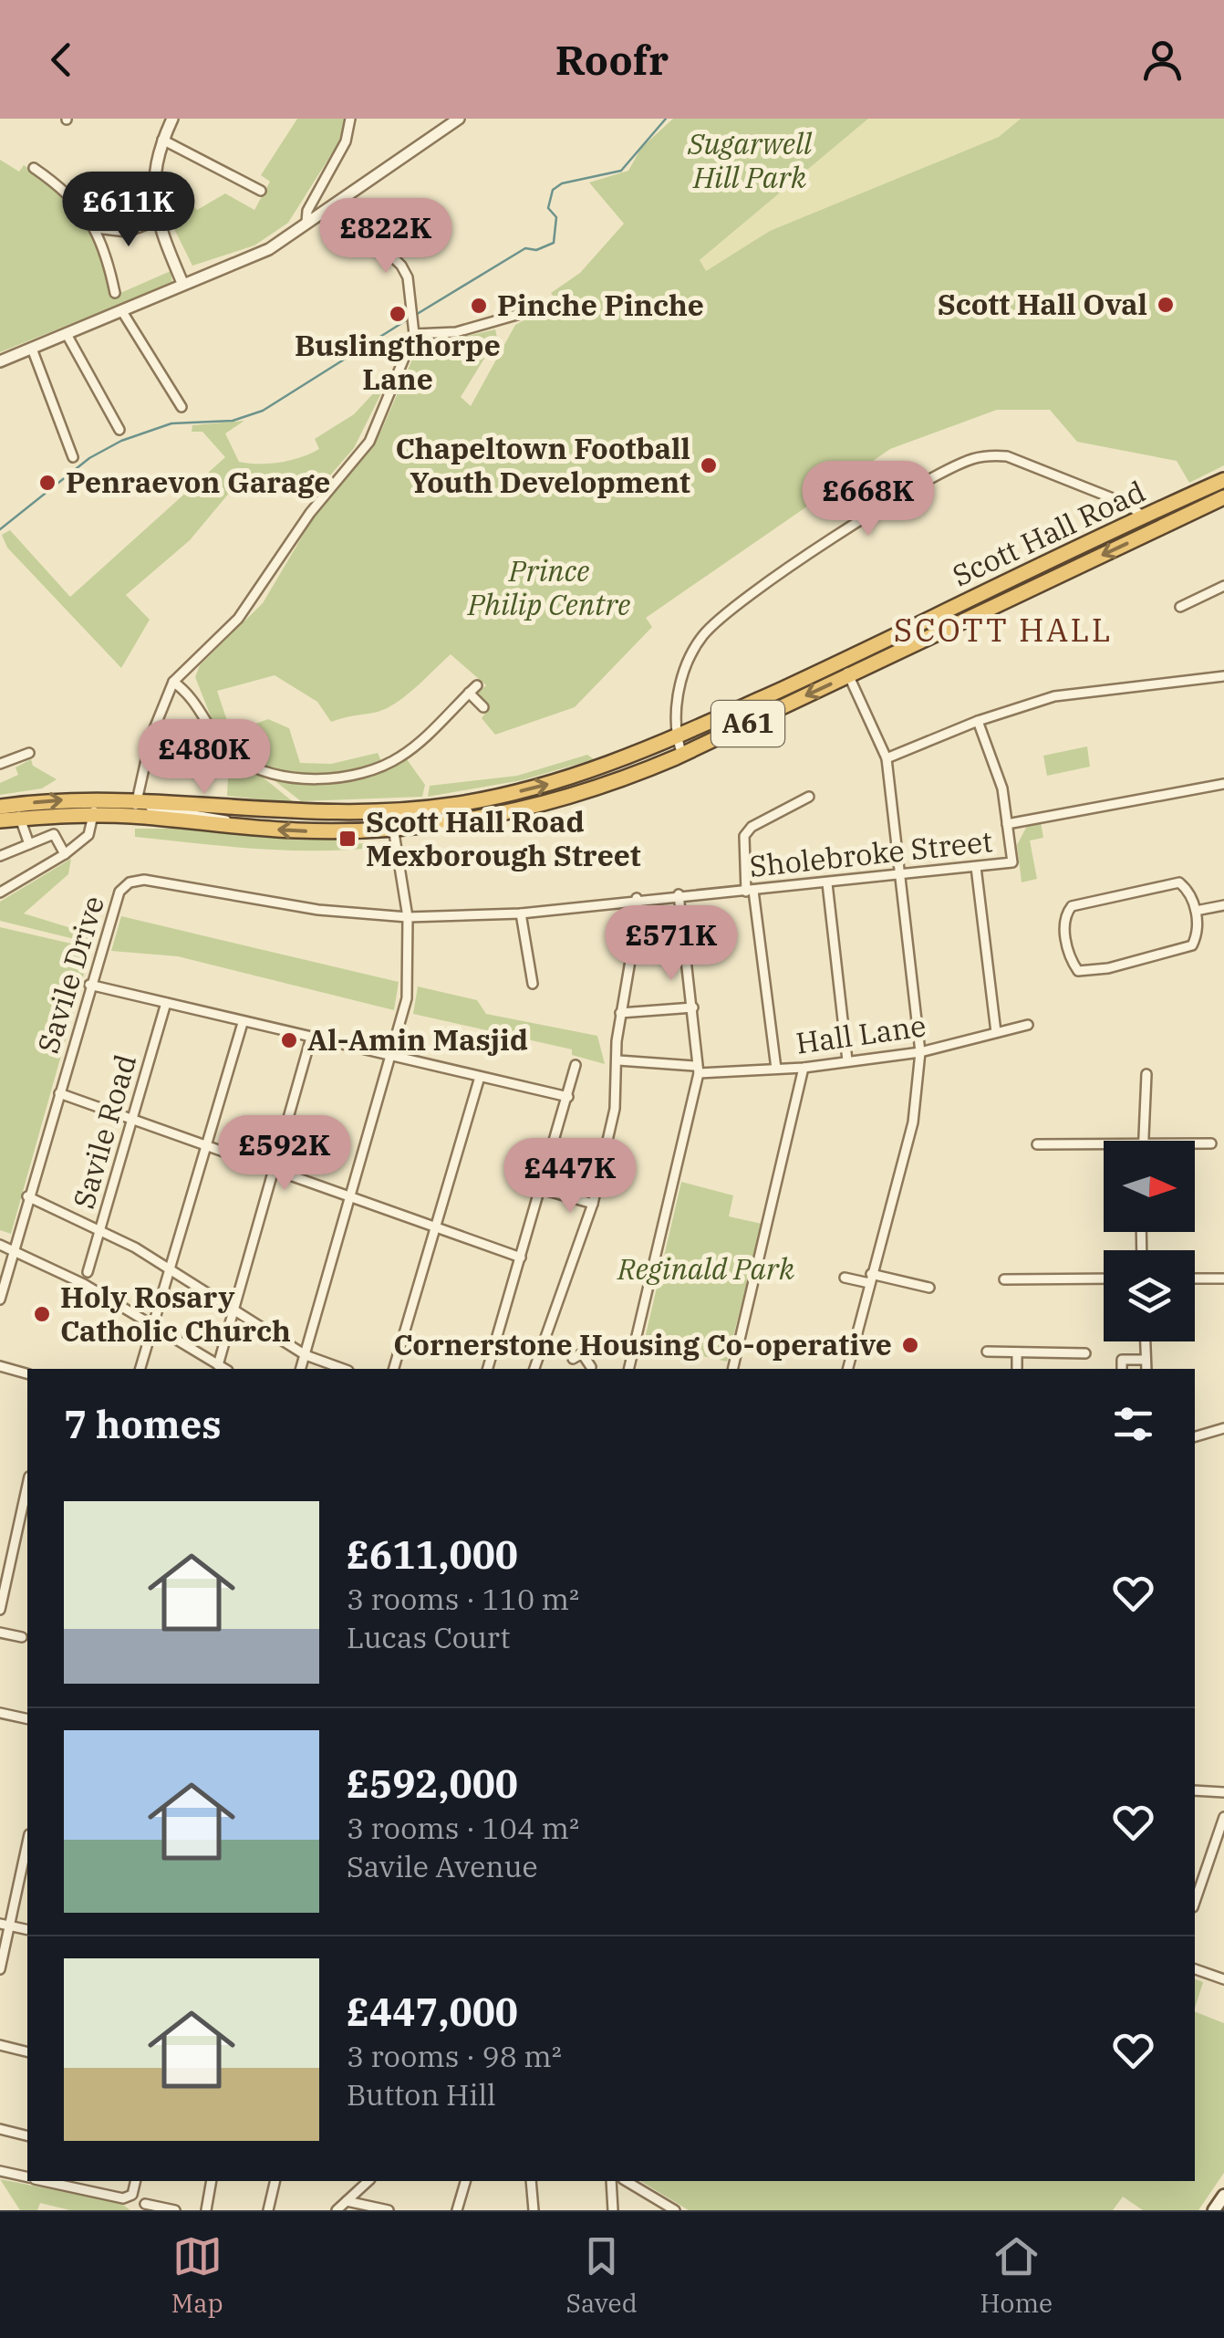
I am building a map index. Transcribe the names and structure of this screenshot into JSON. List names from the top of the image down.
{
  "streets": {
    "highway": ["Scott Hall Road", "A61"],
    "street": [
      "Sholebroke Street",
      "Savile Drive",
      "Hall Lane",
      "Savile Road"
    ]
  },
  "crossings": [
    ["Sholebroke Street", "Savile Drive"]
  ],
  "districts": ["SCOTT HALL"],
  "parks": ["Sugarwell Hill Park", "Prince Philip Centre", "Reginald Park"],
  "places": {
    "other": [
      "Scott Hall Oval",
      "Pinche Pinche",
      "Buslingthorpe Lane",
      "Chapeltown Football Youth Development",
      "Penraevon Garage",
      "Al-Amin Masjid",
      "Holy Rosary Catholic Church",
      "Cornerstone Housing Co-operative"
    ],
    "transit": ["Scott Hall Road Mexborough Street"]
  },
  "north": "right",
  "page": {
    "header": "Roofr",
    "price": [
      "£611K",
      "£822K",
      "£668K",
      "£480K",
      "£571K",
      "£592K",
      "£447K"
    ],
    "heading": "7 homes",
    "list": [
      {
        "name": "£611,000",
        "note": "3 rooms · 110 m² · Lucas Court"
      },
      {
        "name": "£592,000",
        "note": "3 rooms · 104 m² · Savile Avenue"
      },
      {
        "name": "£447,000",
        "note": "3 rooms · 98 m² · Button Hill"
      }
    ],
    "tabs": ["Map", "Saved", "Home"]
  }
}
